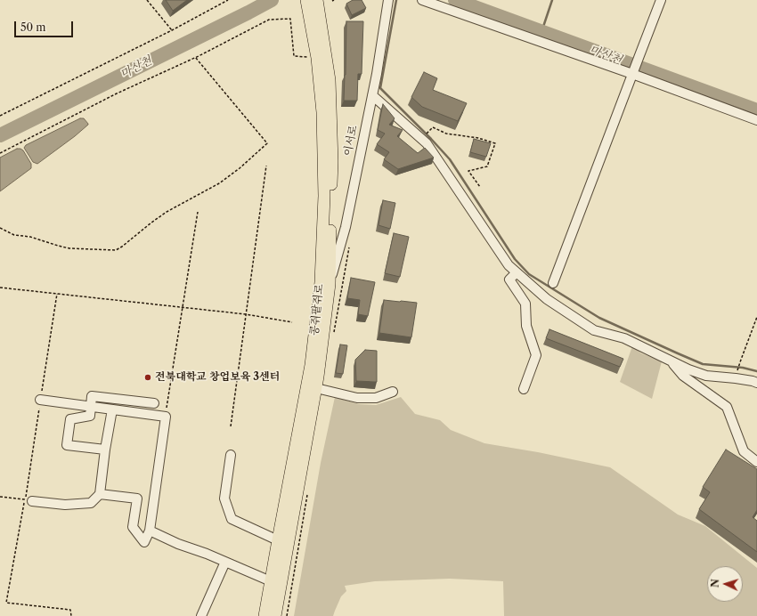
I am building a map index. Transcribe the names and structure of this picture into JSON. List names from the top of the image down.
{
  "streets": {
    "main road": ["콩쥐팥쥐로"],
    "street": ["이서로"]
  },
  "crossings": [
    ["이서로", "콩쥐팥쥐로"]
  ],
  "water": ["마산천"],
  "places": ["전북대학교 창업보육 3센터"],
  "scale_bar": "50 m",
  "north": "left"
}
